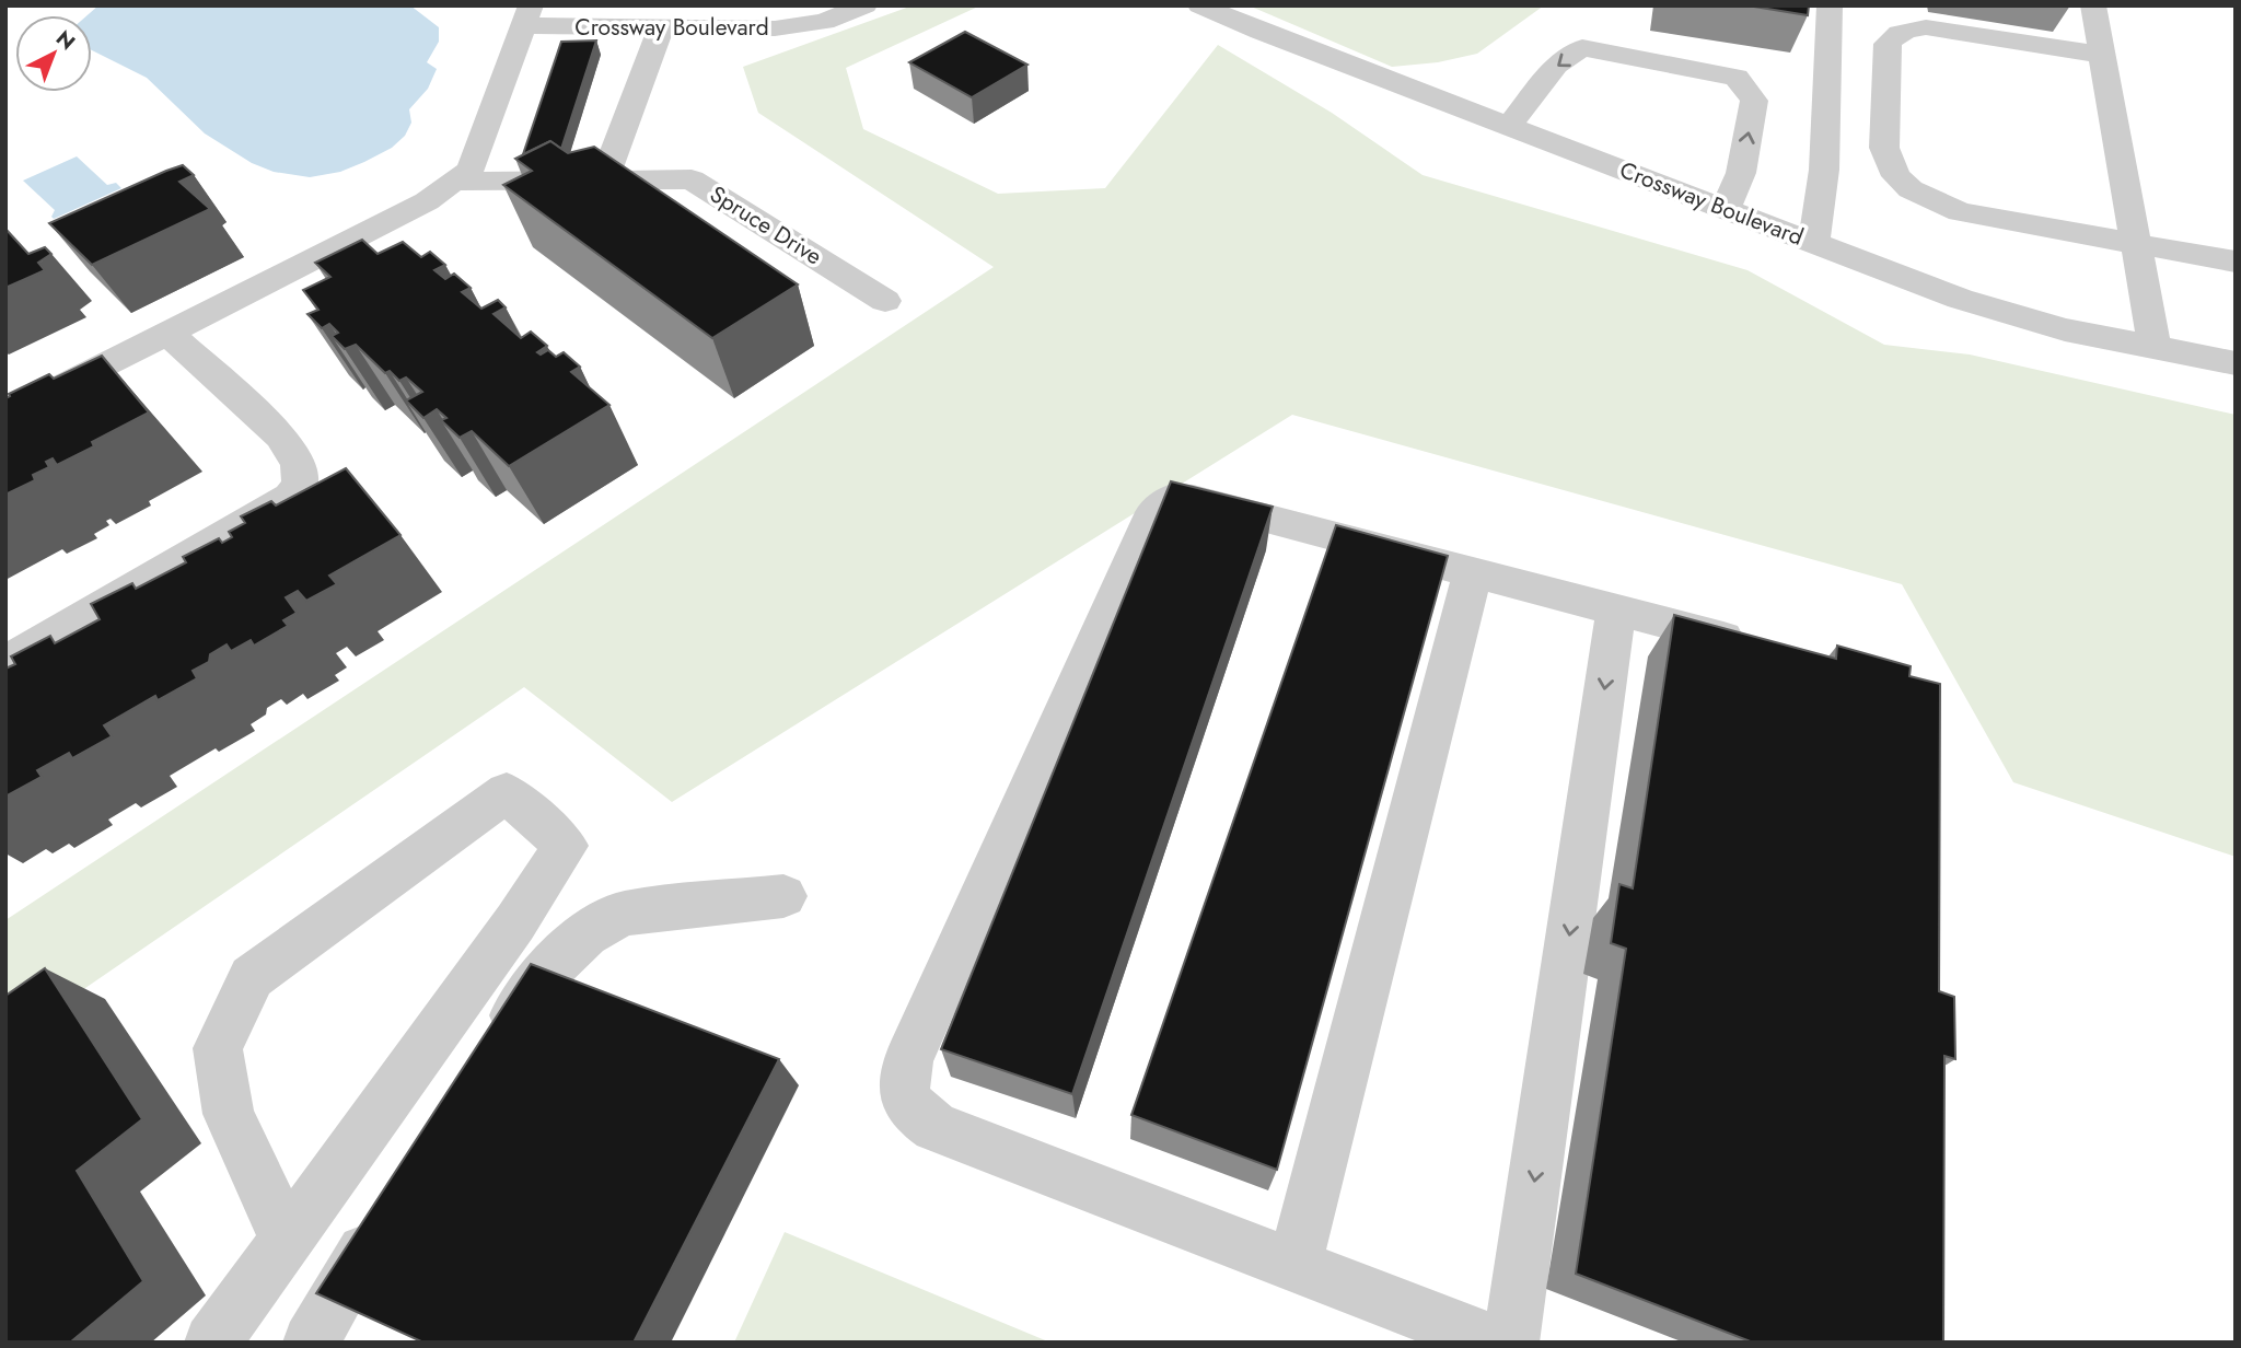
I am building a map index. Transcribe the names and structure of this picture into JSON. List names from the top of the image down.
{
  "streets": {
    "street": ["Crossway Boulevard", "Spruce Drive"]
  },
  "north": "top right"
}
